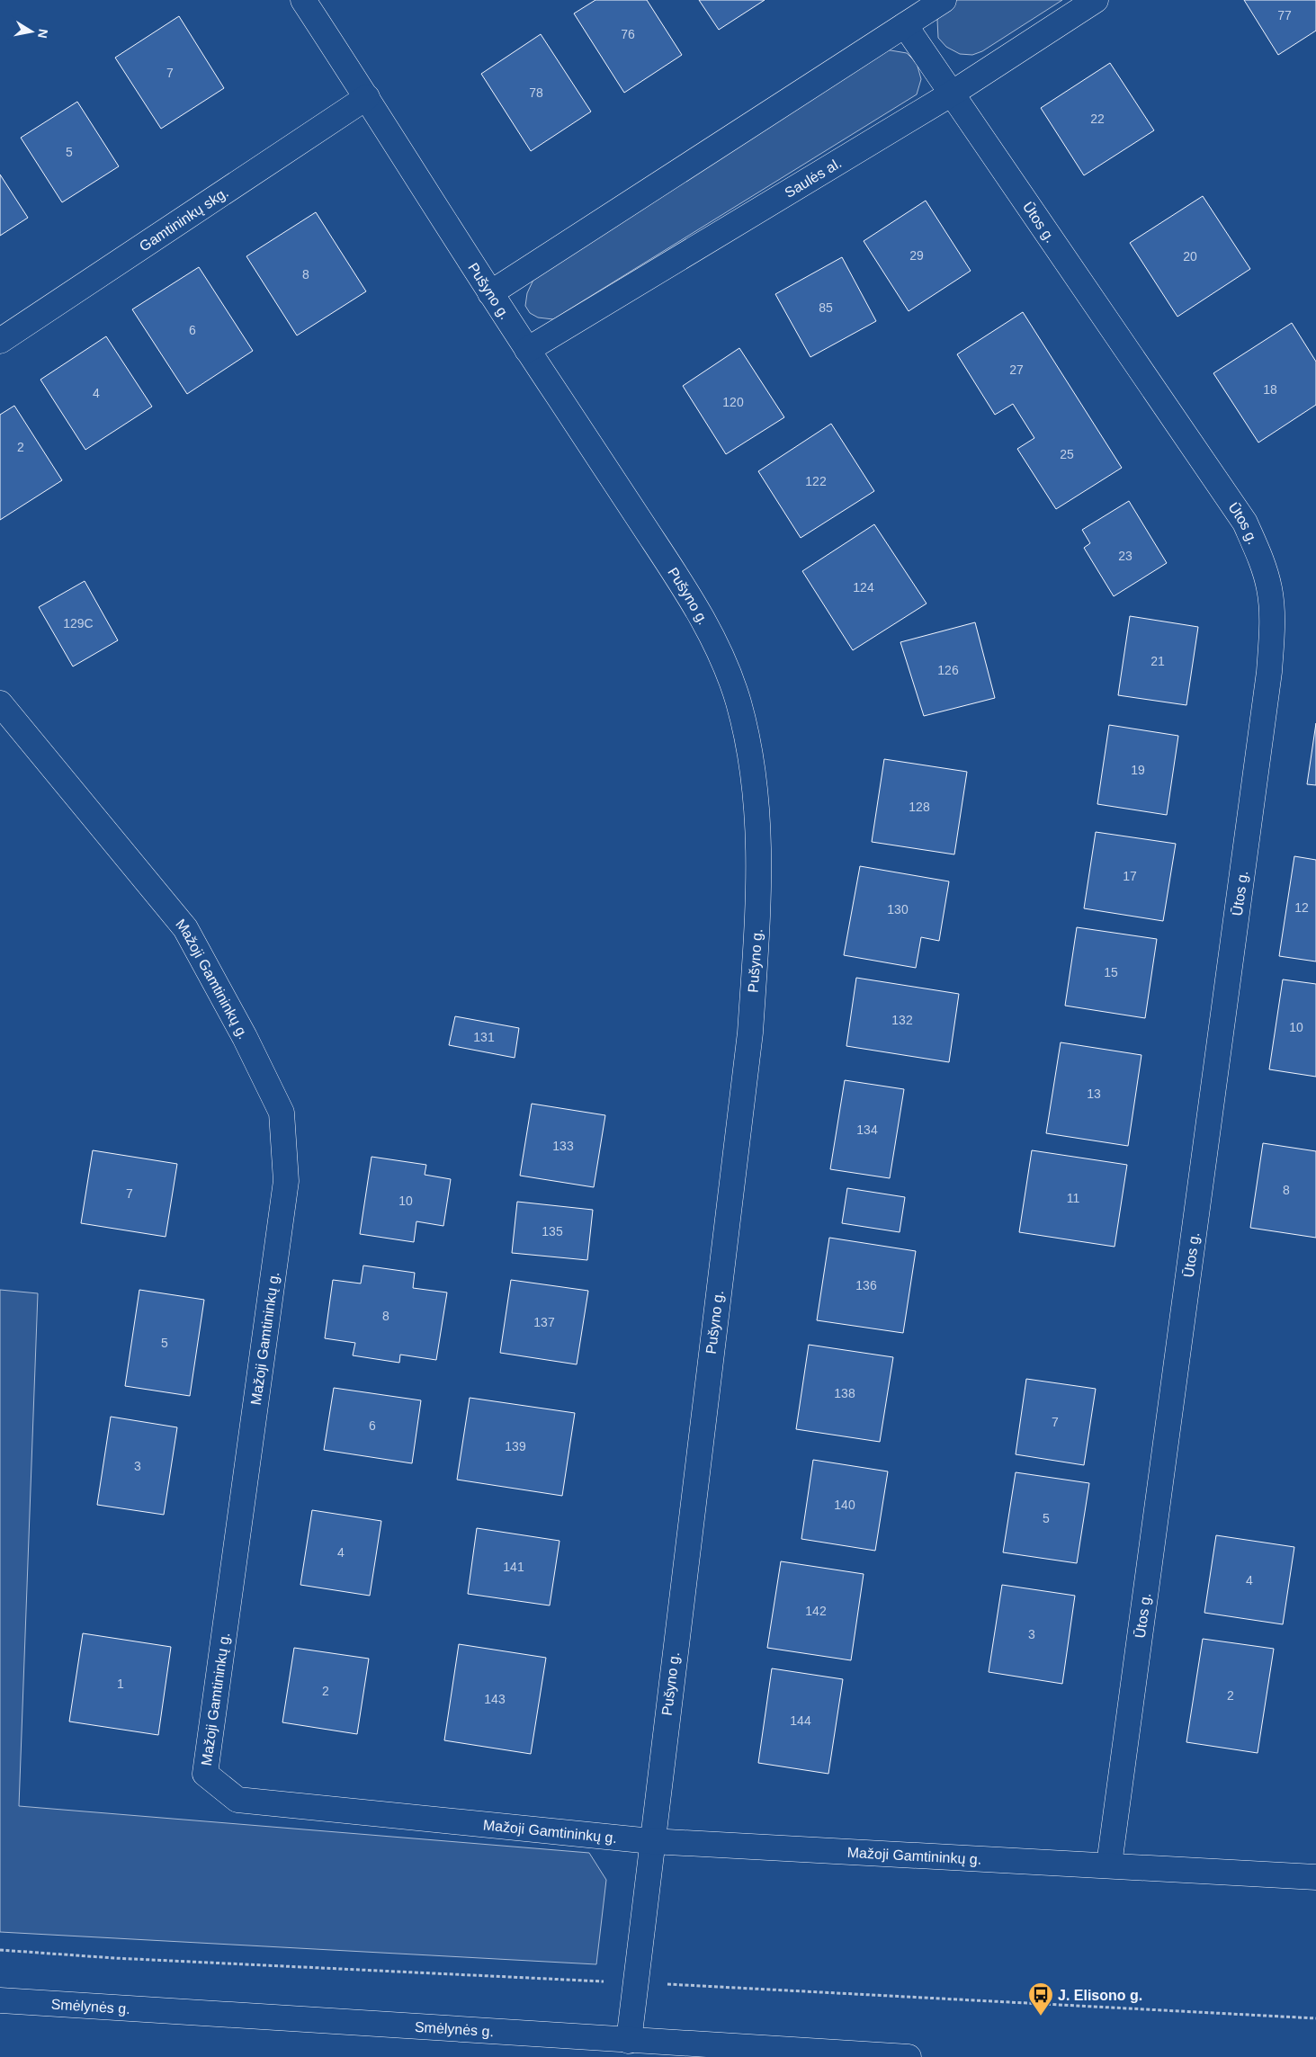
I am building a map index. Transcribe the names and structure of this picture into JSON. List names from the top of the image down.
{
  "streets": {
    "main road": [
      "Saulės al.",
      "Gamtininkų skg.",
      "Ūtos g.",
      "Pušyno g.",
      "Mažoji Gamtininkų g.",
      "Smėlynės g."
    ]
  },
  "crossings": [
    ["Saulės al.", "Ūtos g."],
    ["Saulės al.", "Pušyno g."],
    ["Gamtininkų skg.", "Pušyno g."],
    ["Ūtos g.", "Mažoji Gamtininkų g."],
    ["Pušyno g.", "Mažoji Gamtininkų g."],
    ["Pušyno g.", "Smėlynės g."]
  ],
  "places": {
    "bus stop": ["J. Elisono g."]
  },
  "house_numbers": [
    "77",
    "76",
    "7",
    "78",
    "22",
    "5",
    "29",
    "20",
    "8",
    "85",
    "6",
    "27",
    "18",
    "4",
    "120",
    "2",
    "25",
    "122",
    "23",
    "124",
    "129C",
    "21",
    "126",
    "19",
    "128",
    "17",
    "12",
    "130",
    "15",
    "132",
    "10",
    "131",
    "13",
    "134",
    "133",
    "8",
    "7",
    "11",
    "10",
    "135",
    "136",
    "8",
    "137",
    "5",
    "138",
    "7",
    "6",
    "139",
    "3",
    "140",
    "5",
    "4",
    "141",
    "4",
    "142",
    "3",
    "1",
    "2",
    "2",
    "143",
    "144"
  ],
  "north": "right"
}
